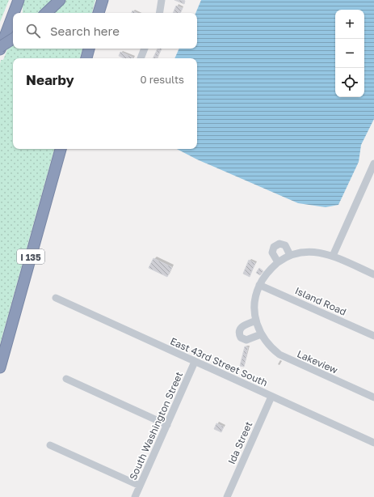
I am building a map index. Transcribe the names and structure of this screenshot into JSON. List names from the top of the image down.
{
  "streets": {
    "highway": ["I 135"],
    "street": [
      "Island Road",
      "East 43rd Street South",
      "Lakeview",
      "South Washington Street",
      "Ida Street"
    ]
  },
  "crossings": [
    ["Island Road", "Lakeview"],
    ["East 43rd Street South", "South Washington Street"],
    ["East 43rd Street South", "Ida Street"]
  ],
  "page": {
    "map_buttons": ["+", "−"],
    "search": "Search here",
    "heading": ["Nearby", "0 results"]
  }
}
